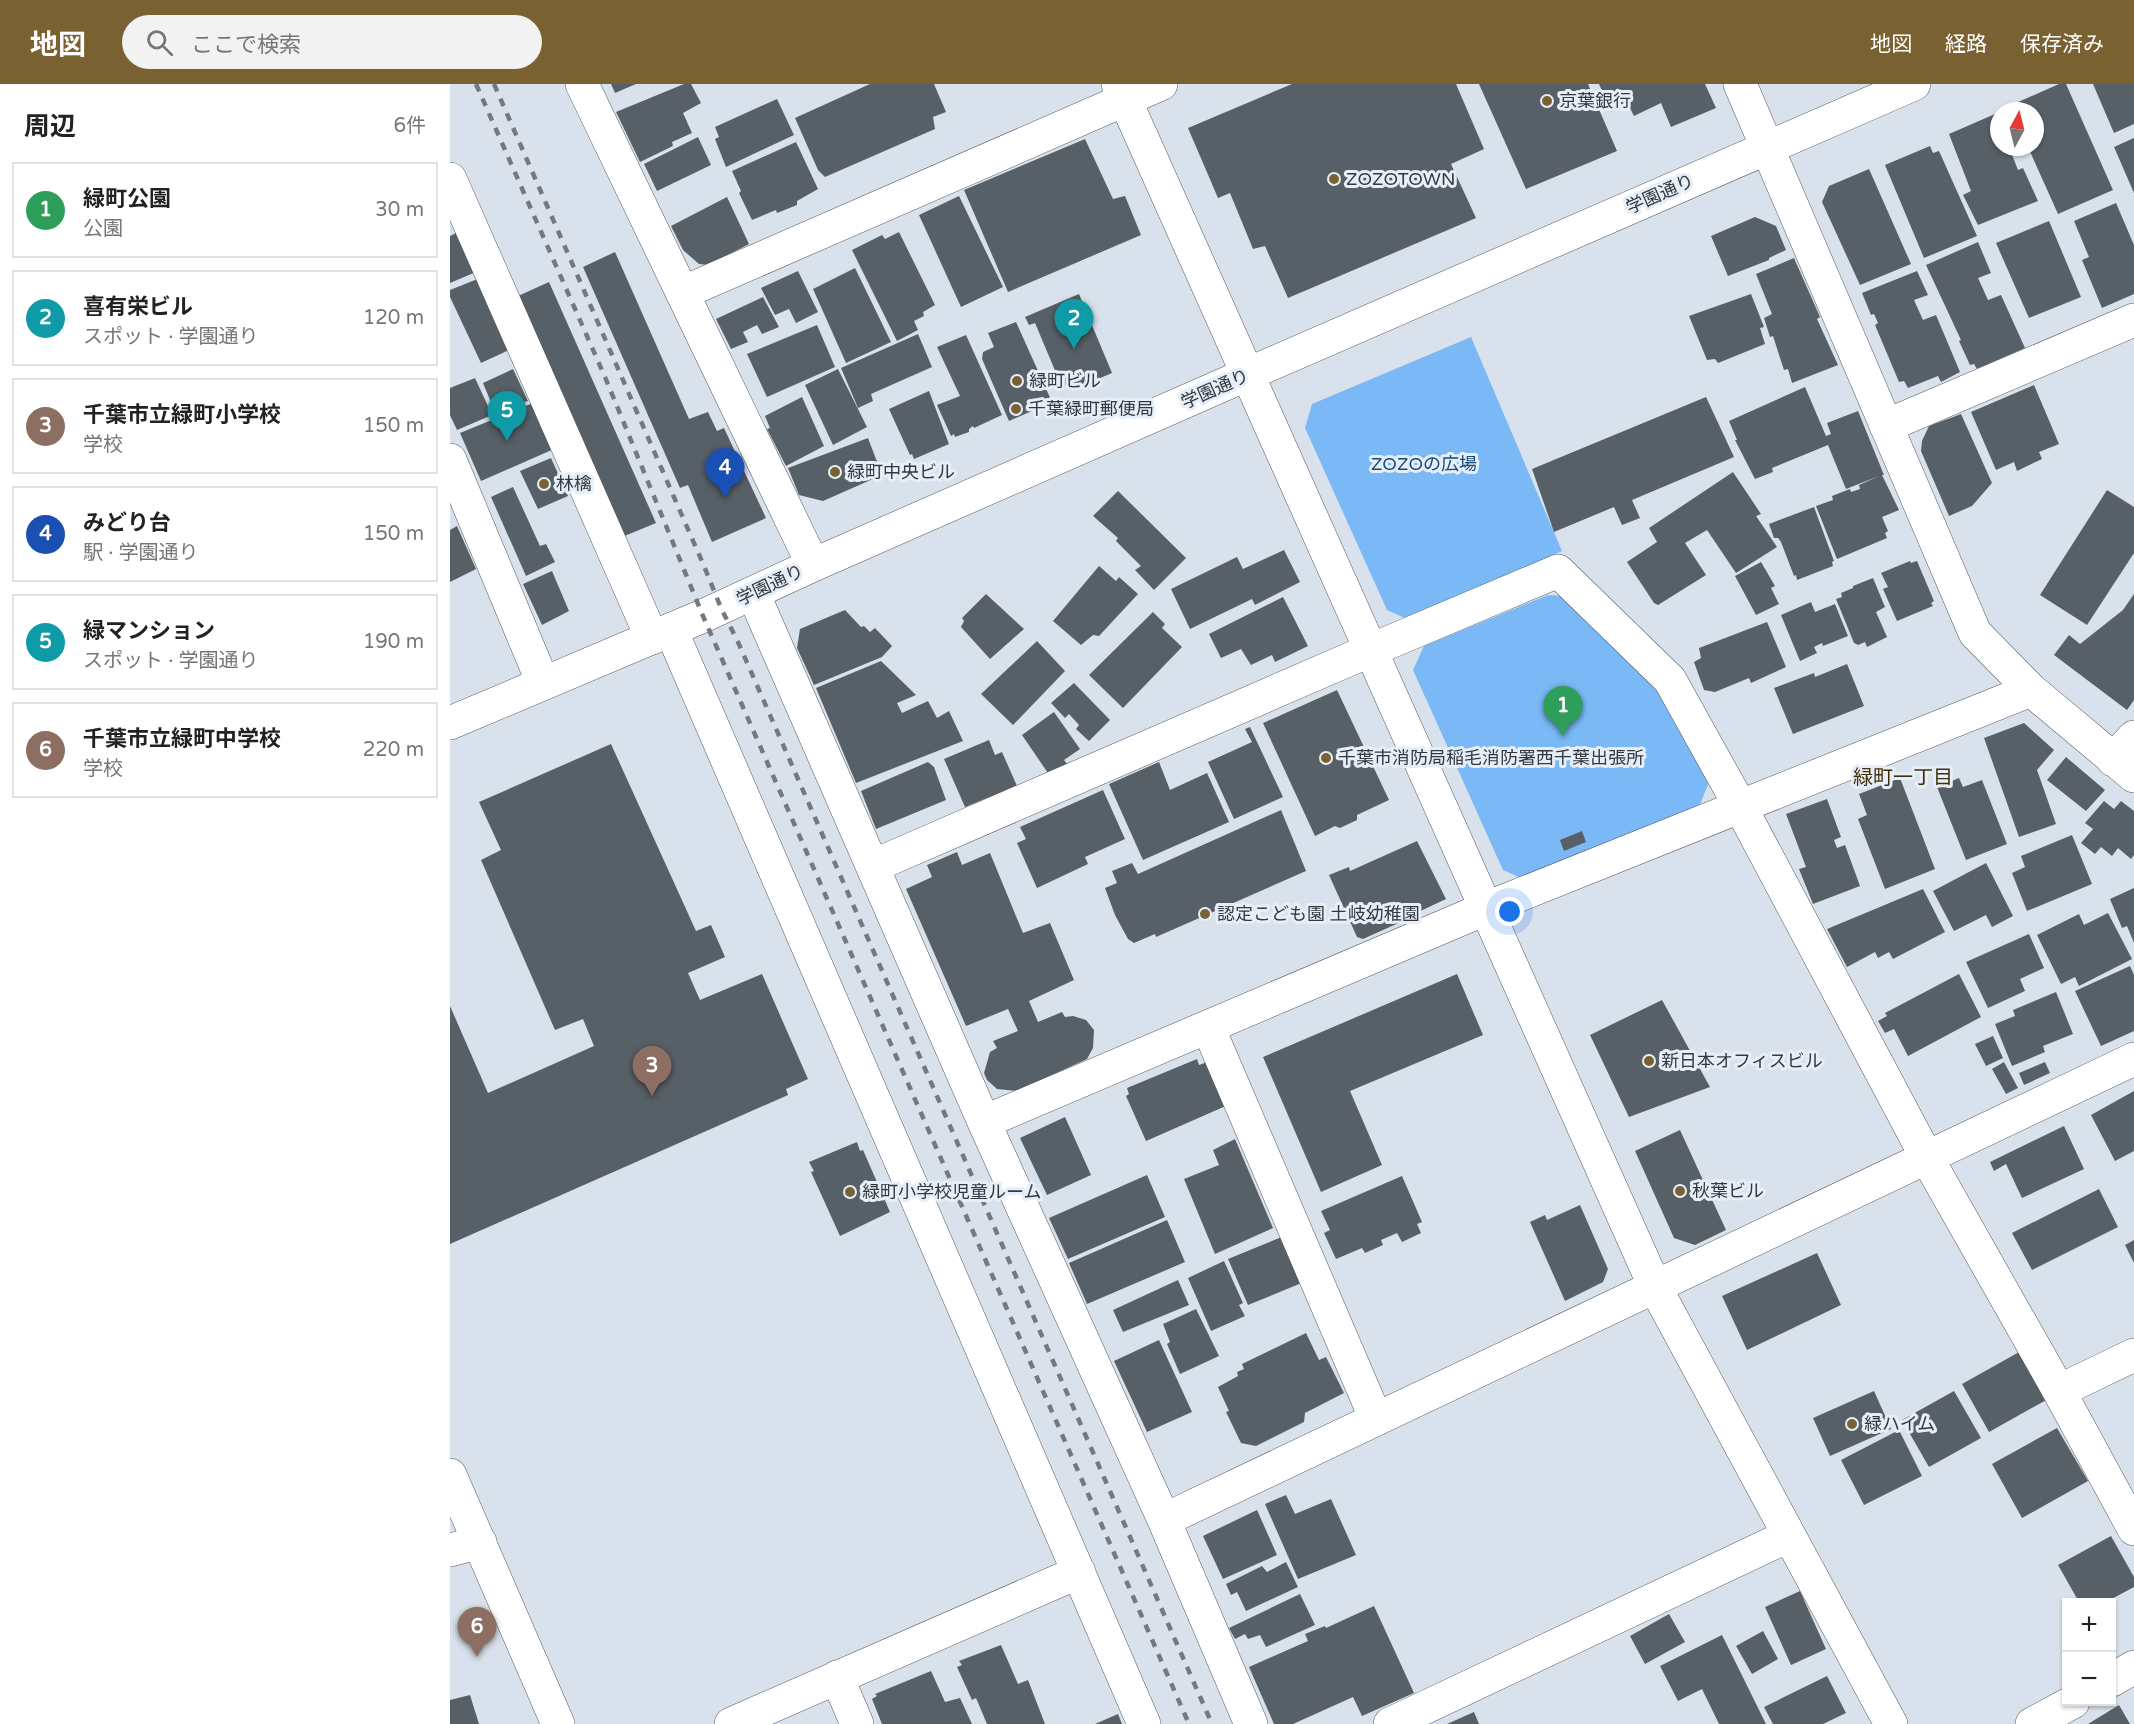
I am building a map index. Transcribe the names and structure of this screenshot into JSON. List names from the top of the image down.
{
  "streets": {
    "street": ["学園通り"]
  },
  "districts": ["緑町一丁目"],
  "parks": ["ZOZOの広場"],
  "places": [
    "京葉銀行",
    "ZOZOTOWN",
    "緑町ビル",
    "千葉緑町郵便局",
    "緑町中央ビル",
    "林檎",
    "千葉市消防局稲毛消防署西千葉出張所",
    "認定こども園 土岐幼稚園",
    "新日本オフィスビル",
    "秋葉ビル",
    "緑町小学校児童ルーム",
    "緑ハイム"
  ],
  "north": "top",
  "page": {
    "header": "地図",
    "search": "ここで検索",
    "nav": ["地図", "経路", "保存済み"],
    "heading": ["周辺", "6件"],
    "list": [
      {
        "mark": "1",
        "name": "緑町公園",
        "note": "公園",
        "value": "30 m"
      },
      {
        "mark": "2",
        "name": "喜有栄ビル",
        "note": "スポット · 学園通り",
        "value": "120 m"
      },
      {
        "mark": "3",
        "name": "千葉市立緑町小学校",
        "note": "学校",
        "value": "150 m"
      },
      {
        "mark": "4",
        "name": "みどり台",
        "note": "駅 · 学園通り",
        "value": "150 m"
      },
      {
        "mark": "5",
        "name": "緑マンション",
        "note": "スポット · 学園通り",
        "value": "190 m"
      },
      {
        "mark": "6",
        "name": "千葉市立緑町中学校",
        "note": "学校",
        "value": "220 m"
      }
    ],
    "pins": [
      "2",
      "5",
      "4",
      "1",
      "3",
      "6"
    ],
    "map_buttons": ["+", "−"]
  }
}
